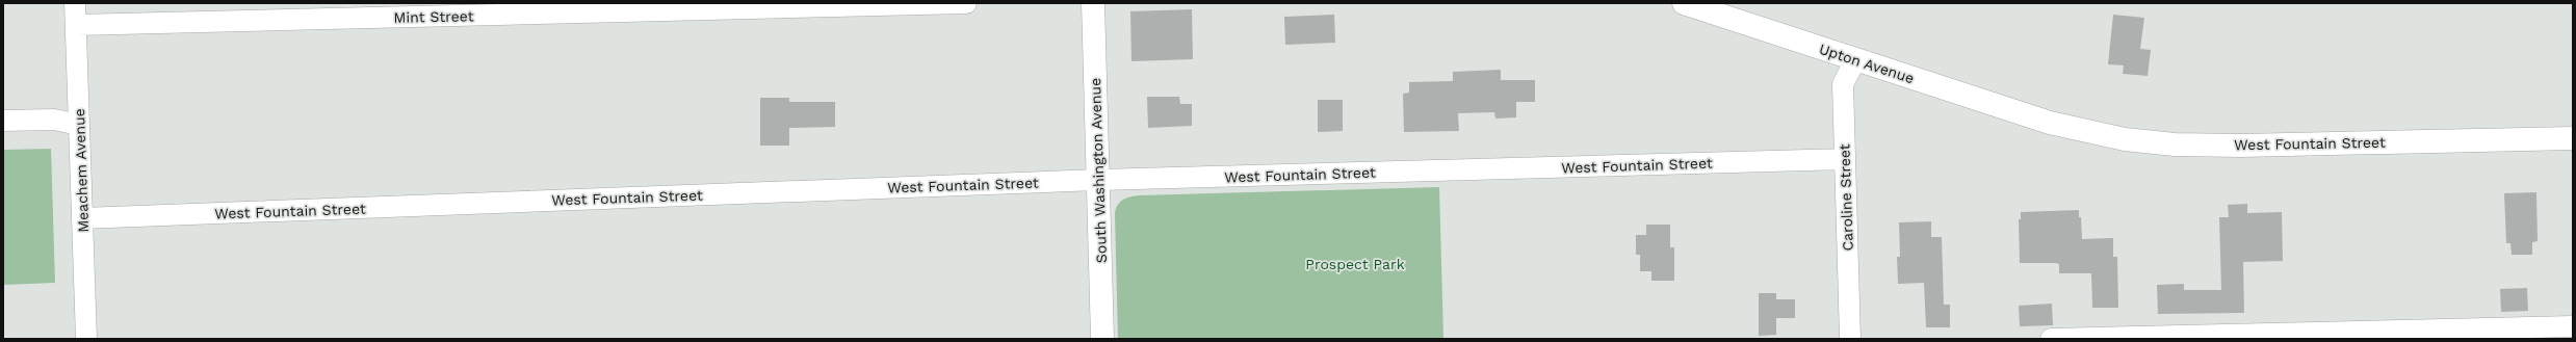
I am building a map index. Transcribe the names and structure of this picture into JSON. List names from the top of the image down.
{
  "streets": {
    "street": [
      "Mint Street",
      "Upton Avenue",
      "West Fountain Street",
      "Meachem Avenue",
      "South Washington Avenue",
      "Caroline Street"
    ]
  },
  "crossings": [
    ["Mint Street", "Meachem Avenue"],
    ["Upton Avenue", "West Fountain Street"],
    ["Upton Avenue", "Caroline Street"],
    ["West Fountain Street", "Meachem Avenue"],
    ["West Fountain Street", "South Washington Avenue"],
    ["West Fountain Street", "Caroline Street"]
  ],
  "parks": ["Prospect Park"]
}
